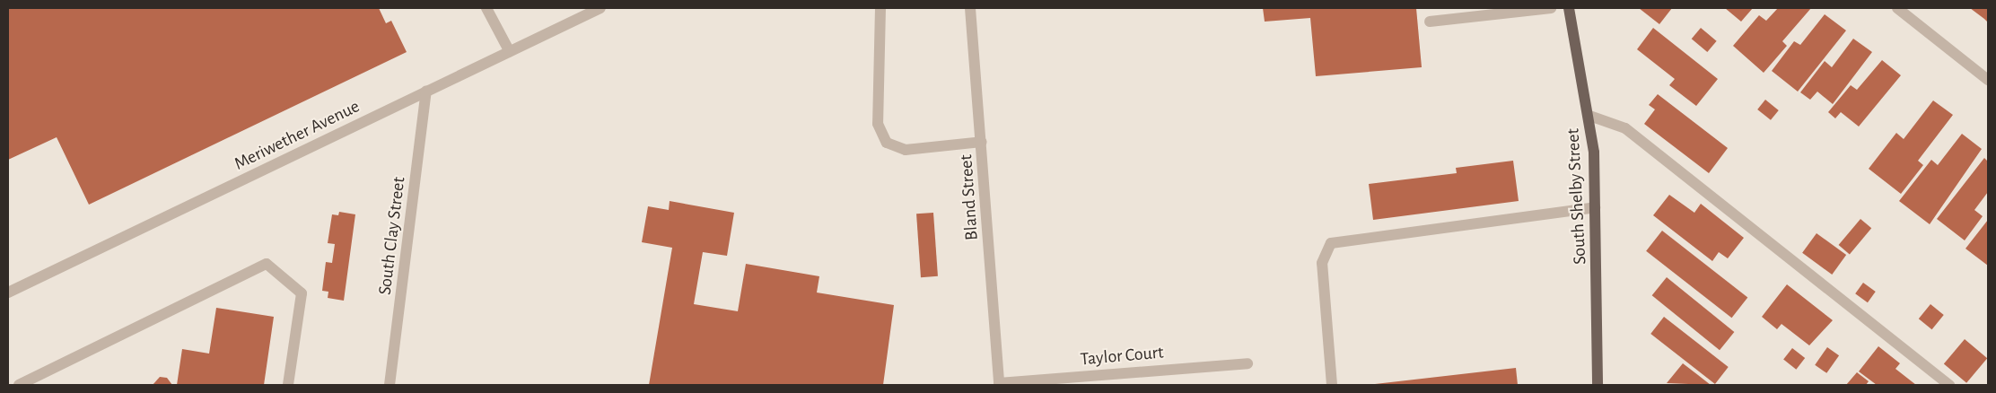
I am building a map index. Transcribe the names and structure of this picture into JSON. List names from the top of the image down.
{
  "streets": {
    "main road": ["South Shelby Street"],
    "street": [
      "Meriwether Avenue",
      "Bland Street",
      "South Clay Street",
      "Taylor Court"
    ]
  },
  "crossings": [
    ["Meriwether Avenue", "South Clay Street"],
    ["Bland Street", "Taylor Court"]
  ]
}
